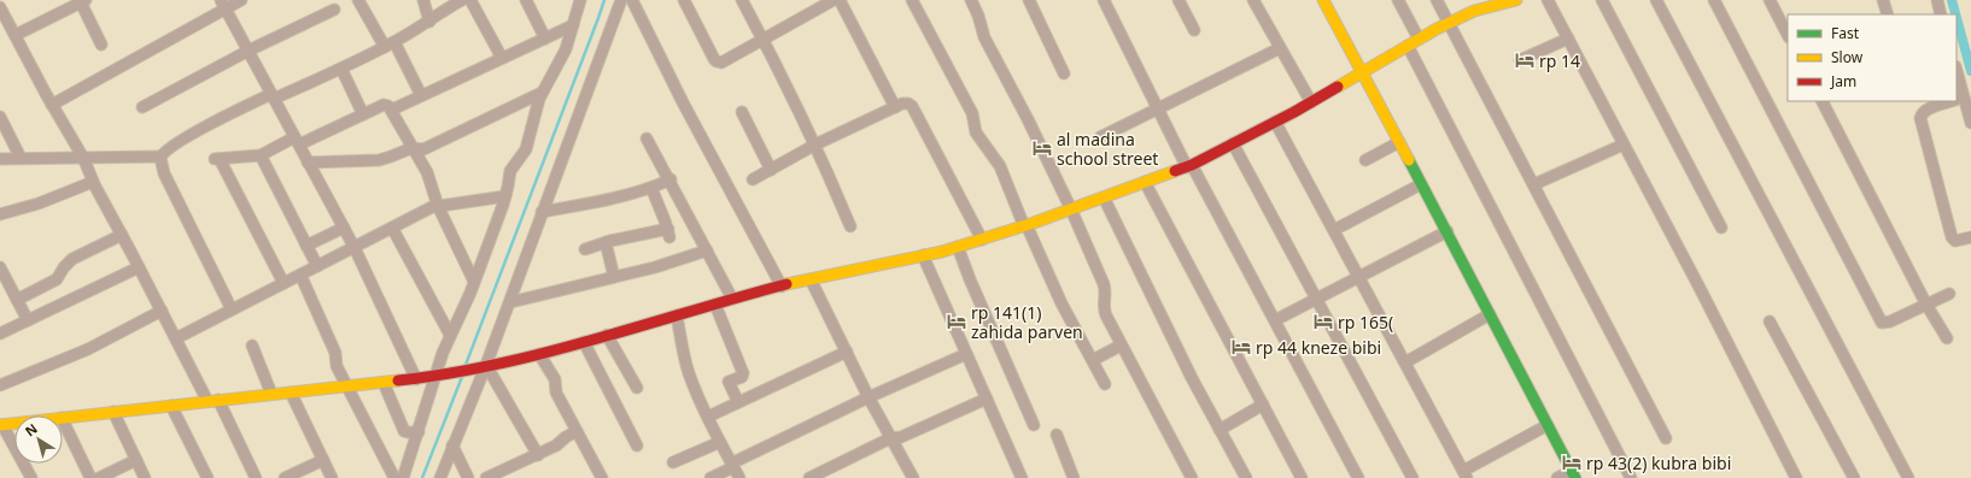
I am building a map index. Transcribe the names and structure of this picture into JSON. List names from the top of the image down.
{
  "places": {
    "hotel": [
      "rp 14",
      "al madina school street",
      "rp 141(1) zahida parven",
      "rp 165(",
      "rp 44 kneze bibi",
      "rp 43(2) kubra bibi"
    ]
  },
  "legend": ["Fast", "Slow", "Jam"],
  "north": "top left"
}
